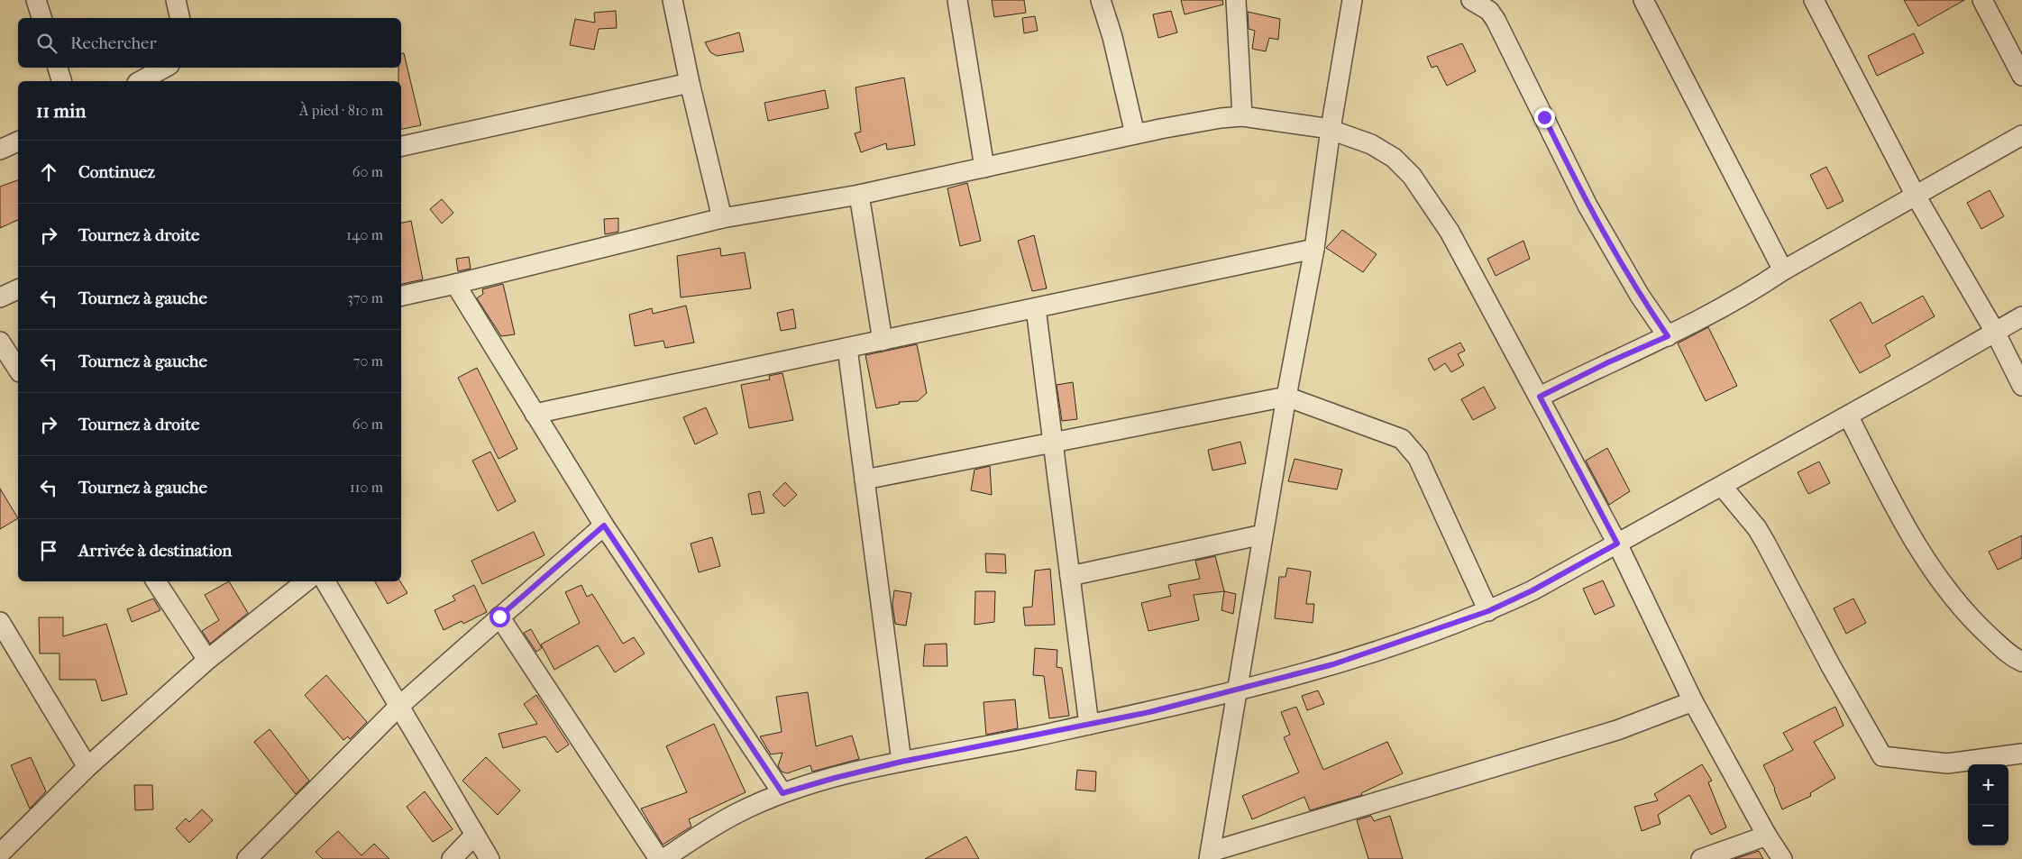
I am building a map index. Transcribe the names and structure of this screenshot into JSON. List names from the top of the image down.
{
  "page": {
    "search": "Rechercher",
    "heading": ["11 min", "À pied · 810 m"],
    "list": [
      ["Continuez", "60 m"],
      ["Tournez à droite", "140 m"],
      ["Tournez à gauche", "370 m"],
      ["Tournez à gauche", "70 m"],
      ["Tournez à droite", "60 m"],
      ["Tournez à gauche", "110 m"],
      "Arrivée à destination"
    ],
    "map_buttons": ["+", "−"]
  }
}
